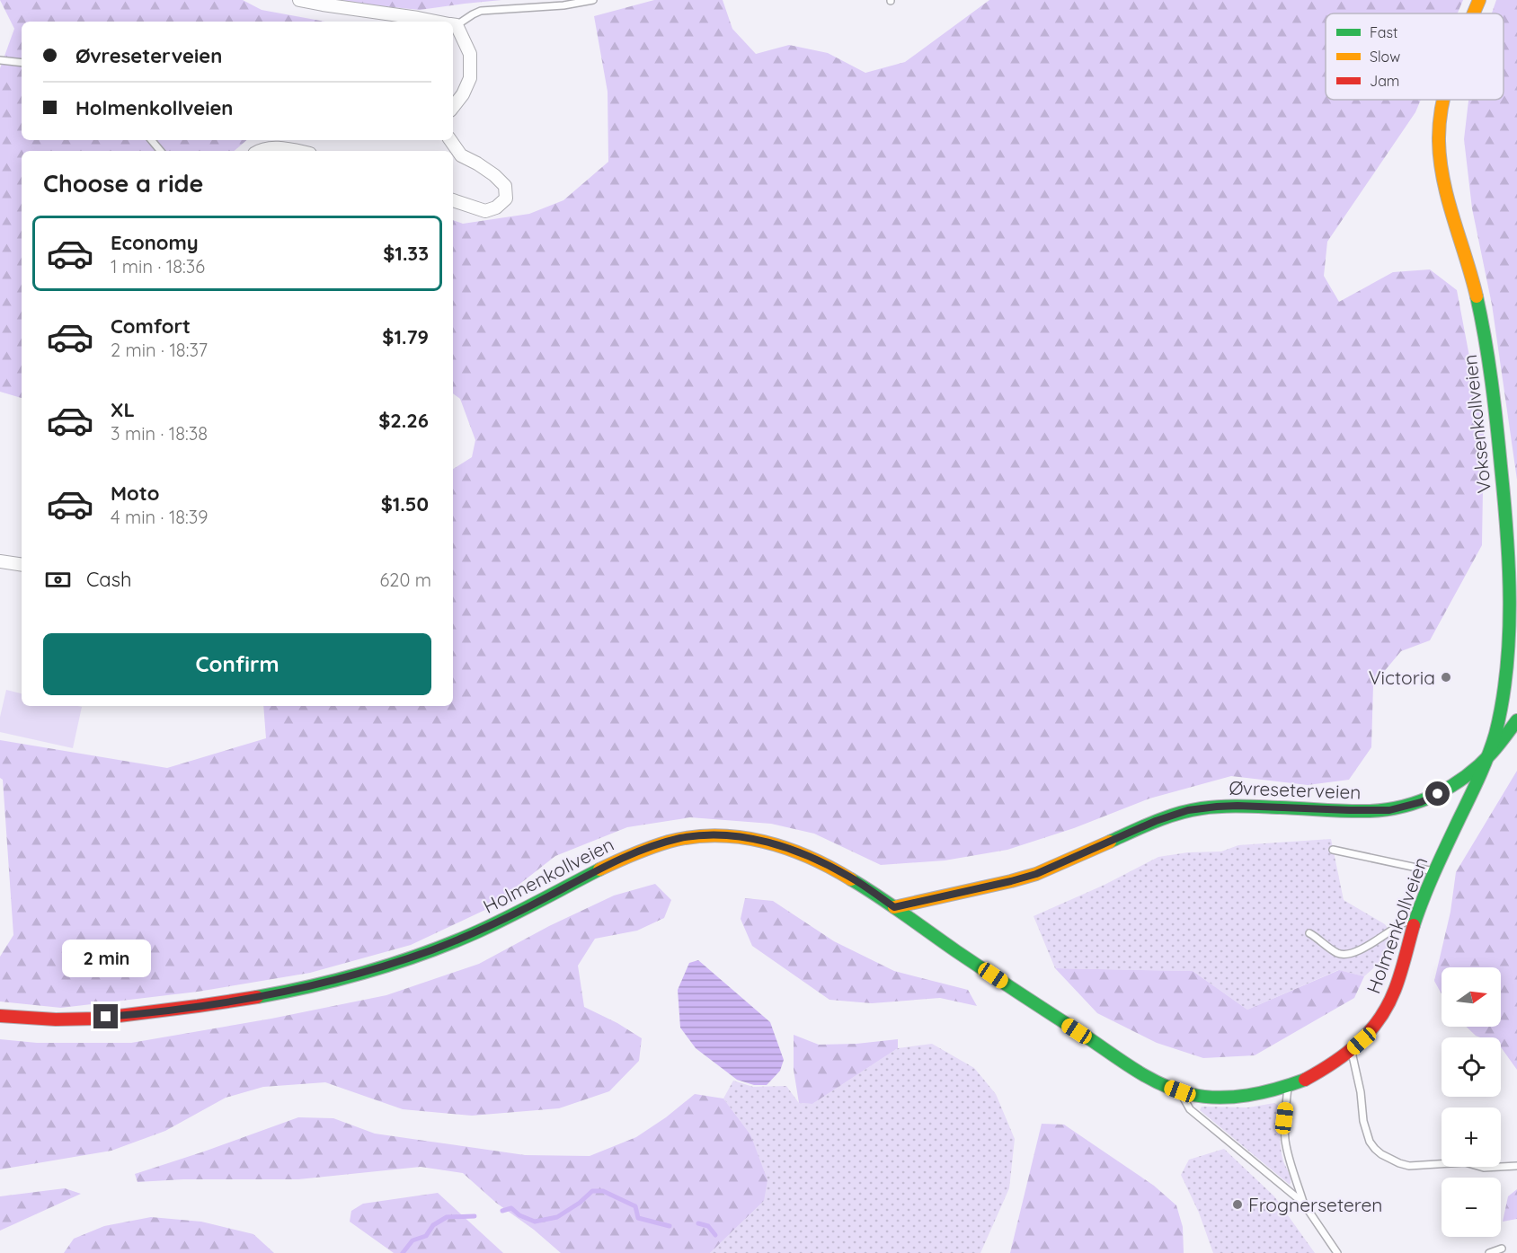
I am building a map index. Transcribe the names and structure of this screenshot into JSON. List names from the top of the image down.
{
  "streets": {
    "main road": ["Voksenkollveien", "Øvreseterveien", "Holmenkollveien"]
  },
  "crossings": [
    ["Voksenkollveien", "Øvreseterveien"],
    ["Voksenkollveien", "Holmenkollveien"],
    ["Øvreseterveien", "Holmenkollveien"]
  ],
  "places": ["Victoria", "Frognerseteren"],
  "legend": ["Fast", "Slow", "Jam"],
  "north": "right",
  "page": {
    "banner": ["Øvreseterveien", "Holmenkollveien"],
    "heading": "Choose a ride",
    "list": [
      {
        "name": "Economy",
        "note": "1 min · 18:36",
        "value": "$1.33"
      },
      {
        "name": "Comfort",
        "note": "2 min · 18:37",
        "value": "$1.79"
      },
      {
        "name": "XL",
        "note": "3 min · 18:38",
        "value": "$2.26"
      },
      {
        "name": "Moto",
        "note": "4 min · 18:39",
        "value": "$1.50"
      }
    ],
    "pay": ["Cash", "620 m"],
    "buttons": "Confirm",
    "bubble": "2 min",
    "map_buttons": ["+", "−"]
  }
}
